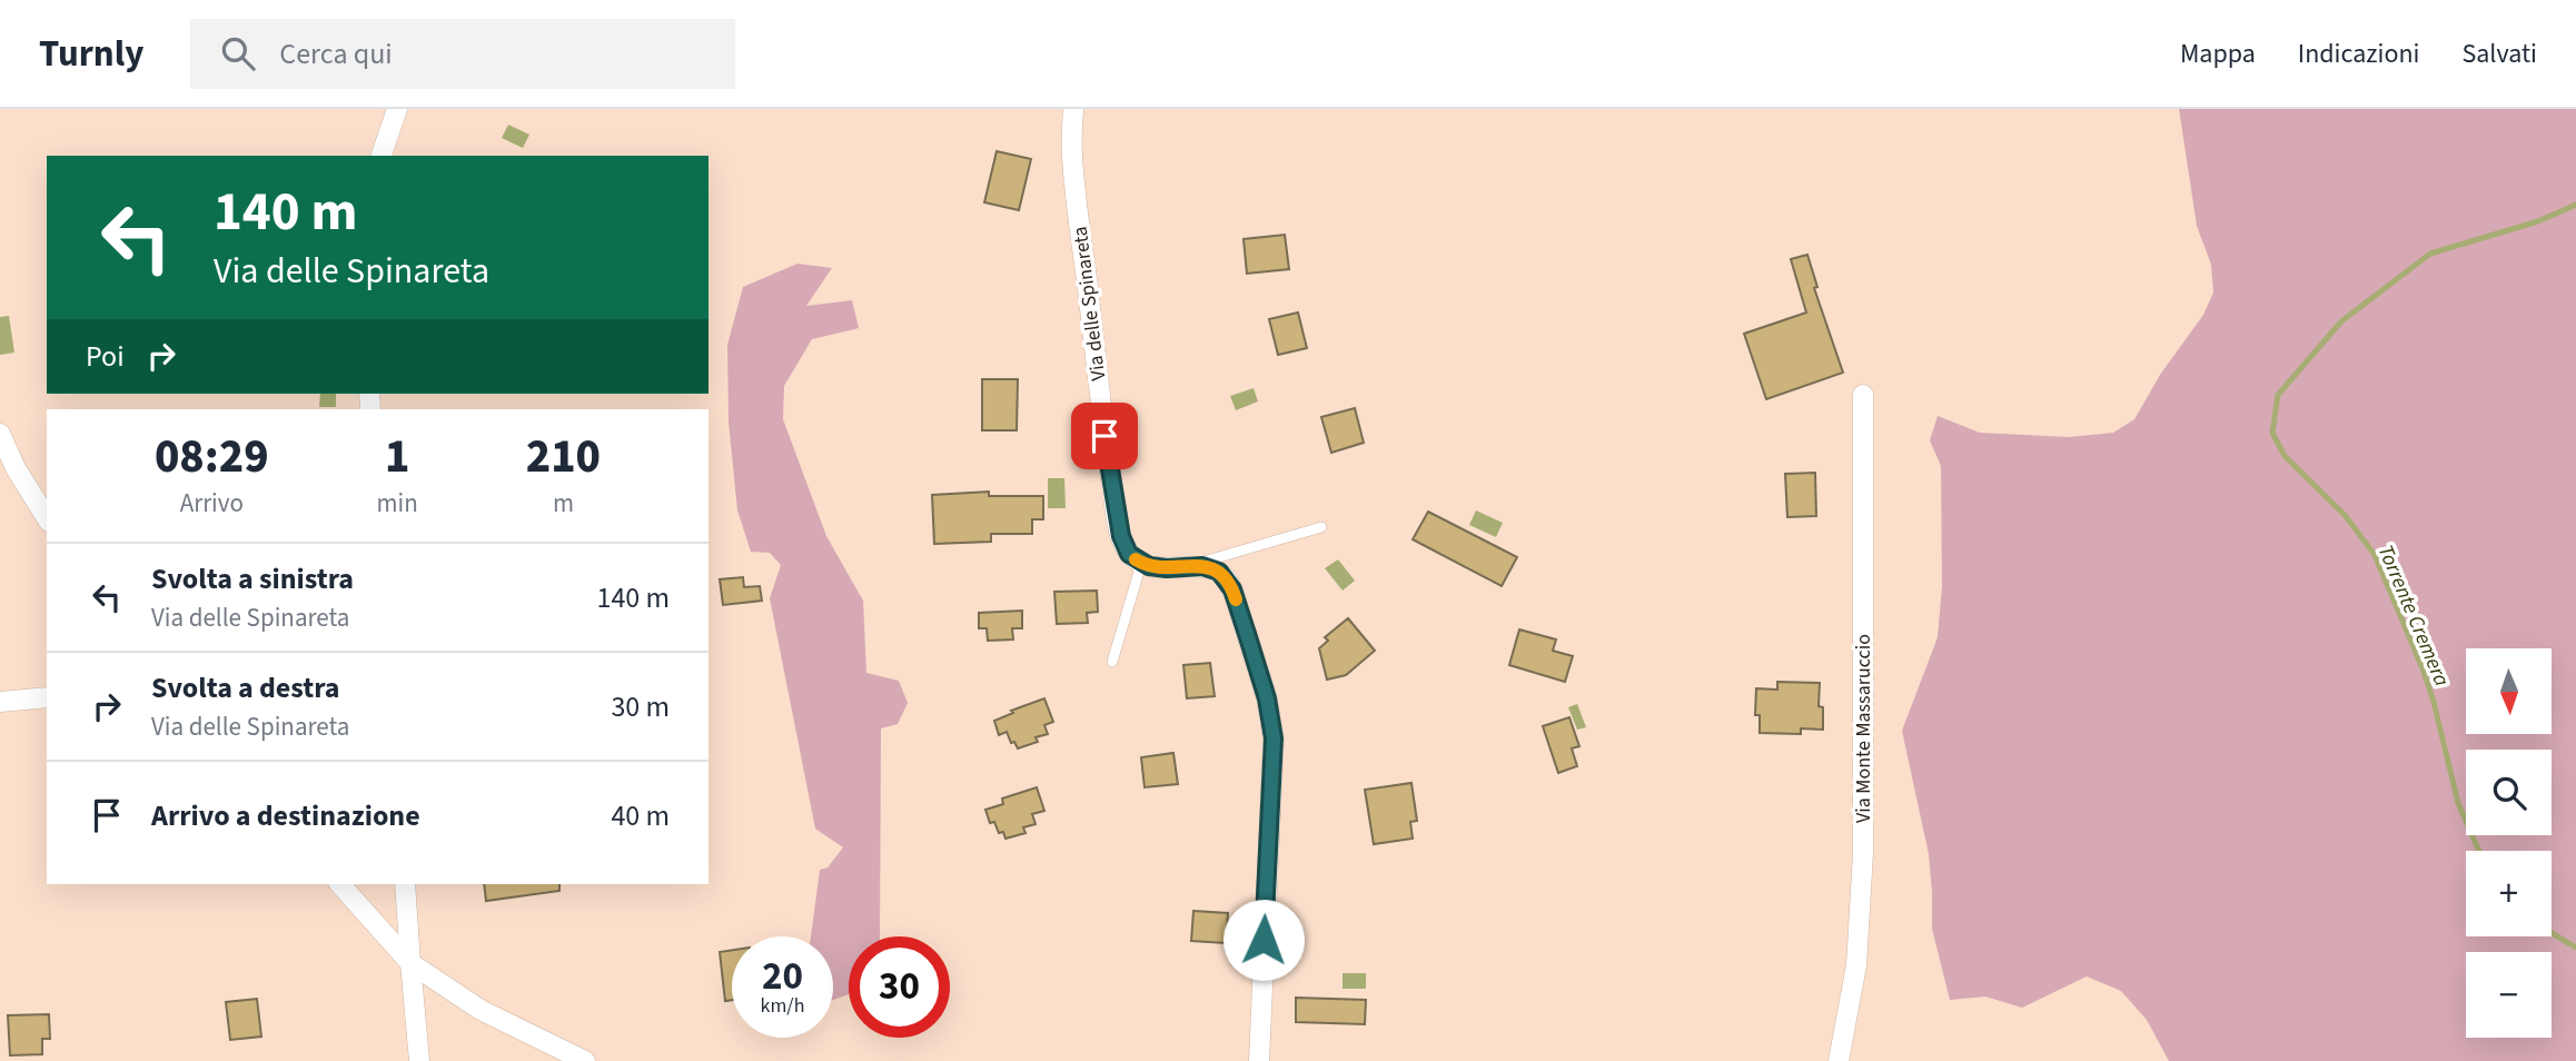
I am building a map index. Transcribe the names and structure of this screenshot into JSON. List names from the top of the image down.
{
  "streets": {
    "street": ["Via delle Spinareta", "Via Monte Massaruccio"]
  },
  "water": ["Torrente Cremera"],
  "north": "bottom",
  "page": {
    "header": "Turnly",
    "search": "Cerca qui",
    "nav": ["Mappa", "Indicazioni", "Salvati"],
    "turn": ["140 m", "Via delle Spinareta"],
    "then": "Poi",
    "eta": [
      "08:29",
      "Arrivo",
      "1",
      "min",
      "210",
      "m"
    ],
    "list": [
      {
        "name": "Svolta a sinistra",
        "note": "Via delle Spinareta",
        "value": "140 m"
      },
      {
        "name": "Svolta a destra",
        "note": "Via delle Spinareta",
        "value": "30 m"
      },
      {
        "name": "Arrivo a destinazione",
        "value": "40 m"
      }
    ],
    "map_buttons": ["+", "−"],
    "speed": "20 km/h",
    "limit": "30"
  }
}
